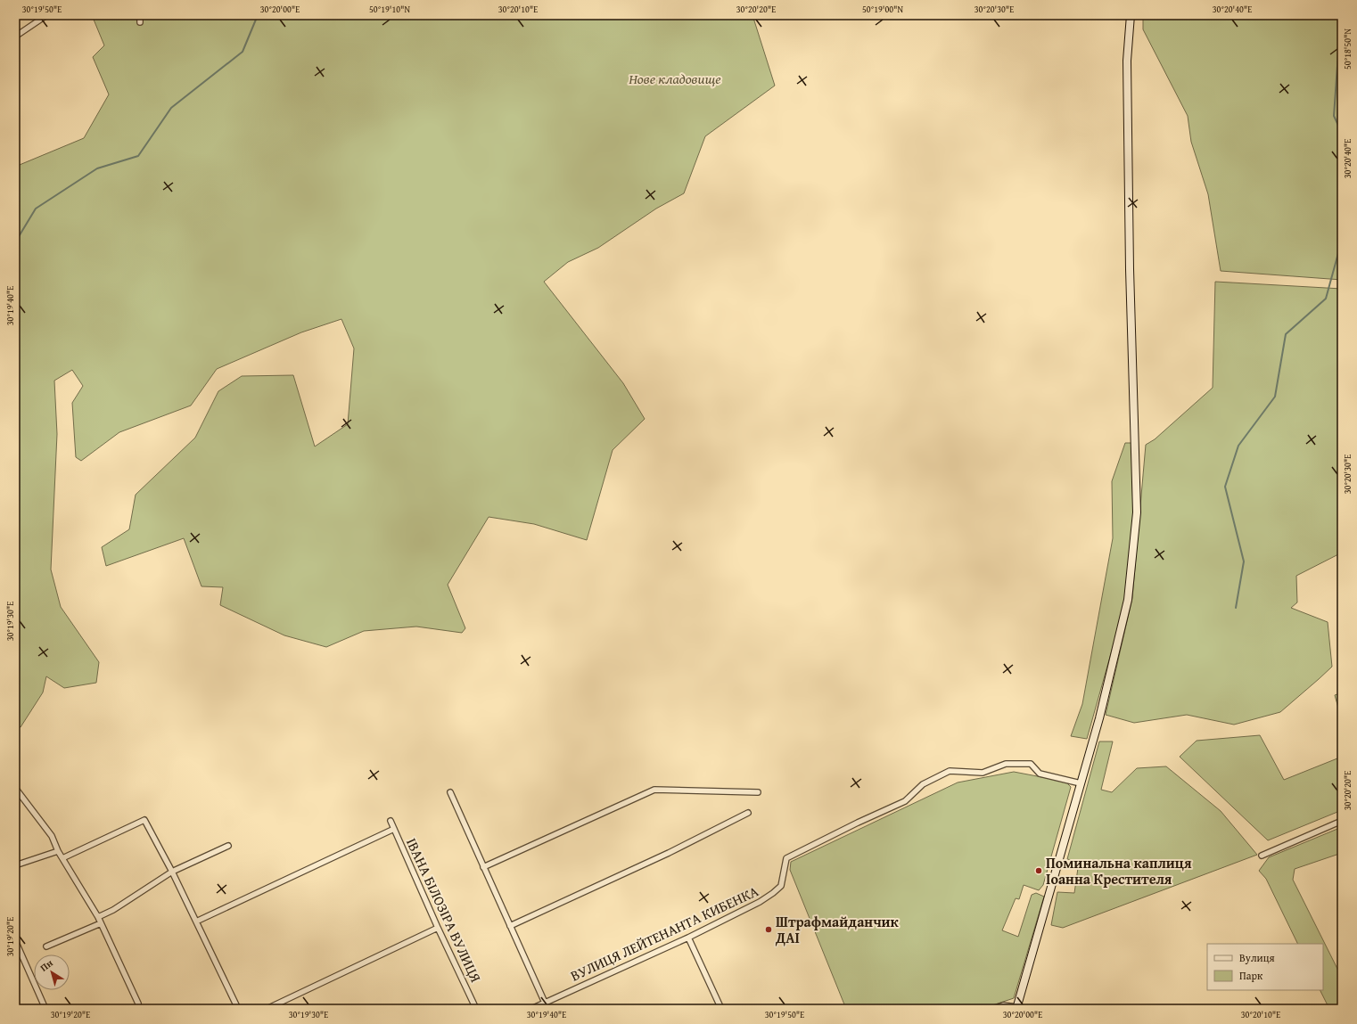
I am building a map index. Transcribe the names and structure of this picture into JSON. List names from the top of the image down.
{
  "streets": {
    "street": ["ІВАНА БІЛОЗІРА ВУЛИЦЯ", "ВУЛИЦЯ ЛЕЙТЕНАНТА КИБЕНКА"]
  },
  "parks": ["Нове кладовище"],
  "places": ["Поминальна каплиця Іоанна Крестителя", "Штрафмайданчик ДАІ"],
  "legend": ["Вулиця", "Парк"],
  "north": "top left",
  "coordinates": [
    "30°19'50\"E",
    "30°20'00\"E",
    "50°19'10\"N",
    "30°20'10\"E",
    "30°20'20\"E",
    "50°19'00\"N",
    "30°20'30\"E",
    "30°20'40\"E",
    "50°18'50\"N",
    "30°19'40\"E",
    "30°19'30\"E",
    "30°19'20\"E"
  ]
}
